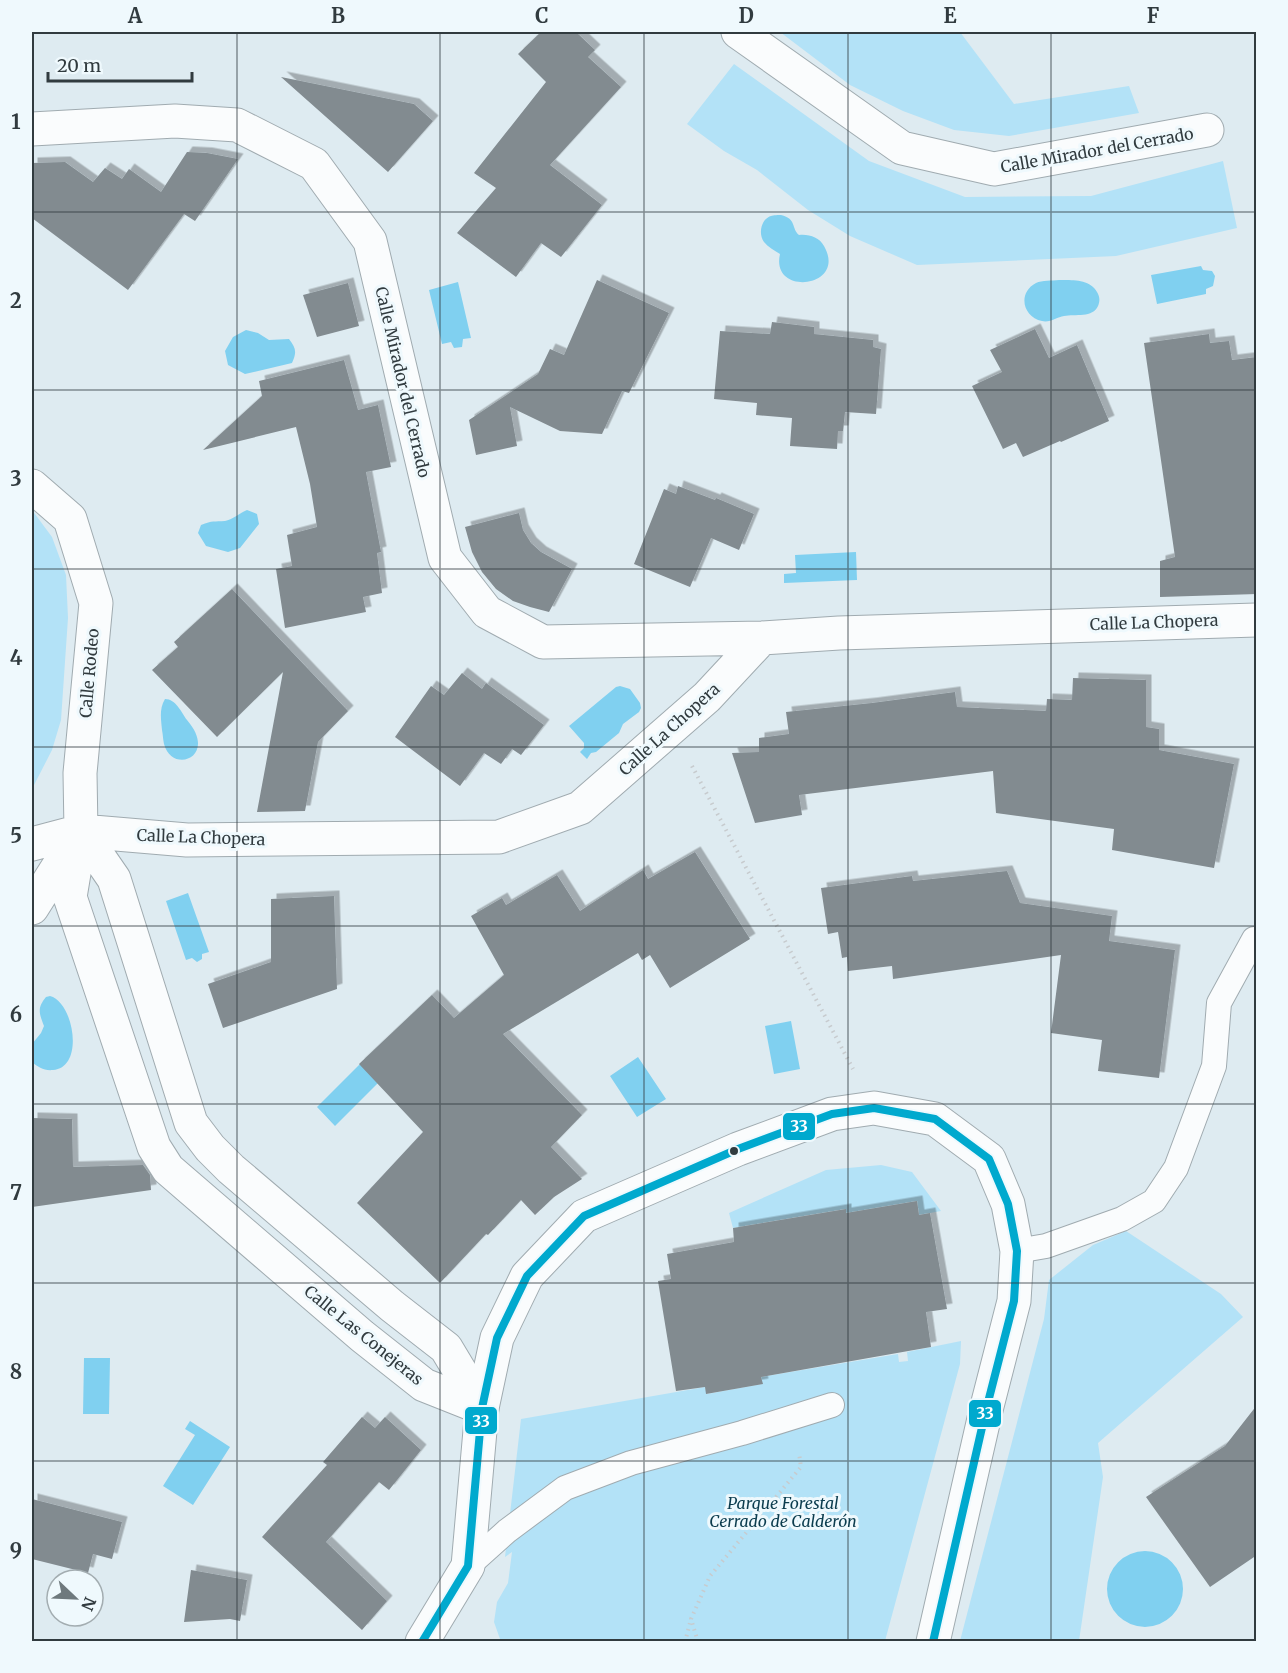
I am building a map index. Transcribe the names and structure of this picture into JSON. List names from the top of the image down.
{
  "streets": {
    "street": [
      "Calle Mirador del Cerrado",
      "Calle La Chopera",
      "Calle Rodeo",
      "Calle Las Conejeras"
    ]
  },
  "crossings": [
    ["Calle Mirador del Cerrado", "Calle La Chopera"],
    ["Calle La Chopera", "Calle Rodeo"],
    ["Calle La Chopera", "Calle Las Conejeras"],
    ["Calle Rodeo", "Calle Las Conejeras"]
  ],
  "parks": ["Parque Forestal Cerrado de Calderón"],
  "lines": ["transit line 33"],
  "scale_bar": "20 m",
  "north": "bottom right",
  "grid": {
    "columns": [
      "A",
      "B",
      "C",
      "D",
      "E",
      "F"
    ],
    "rows": [
      "1",
      "2",
      "3",
      "4",
      "5",
      "6",
      "7",
      "8",
      "9"
    ]
  }
}
